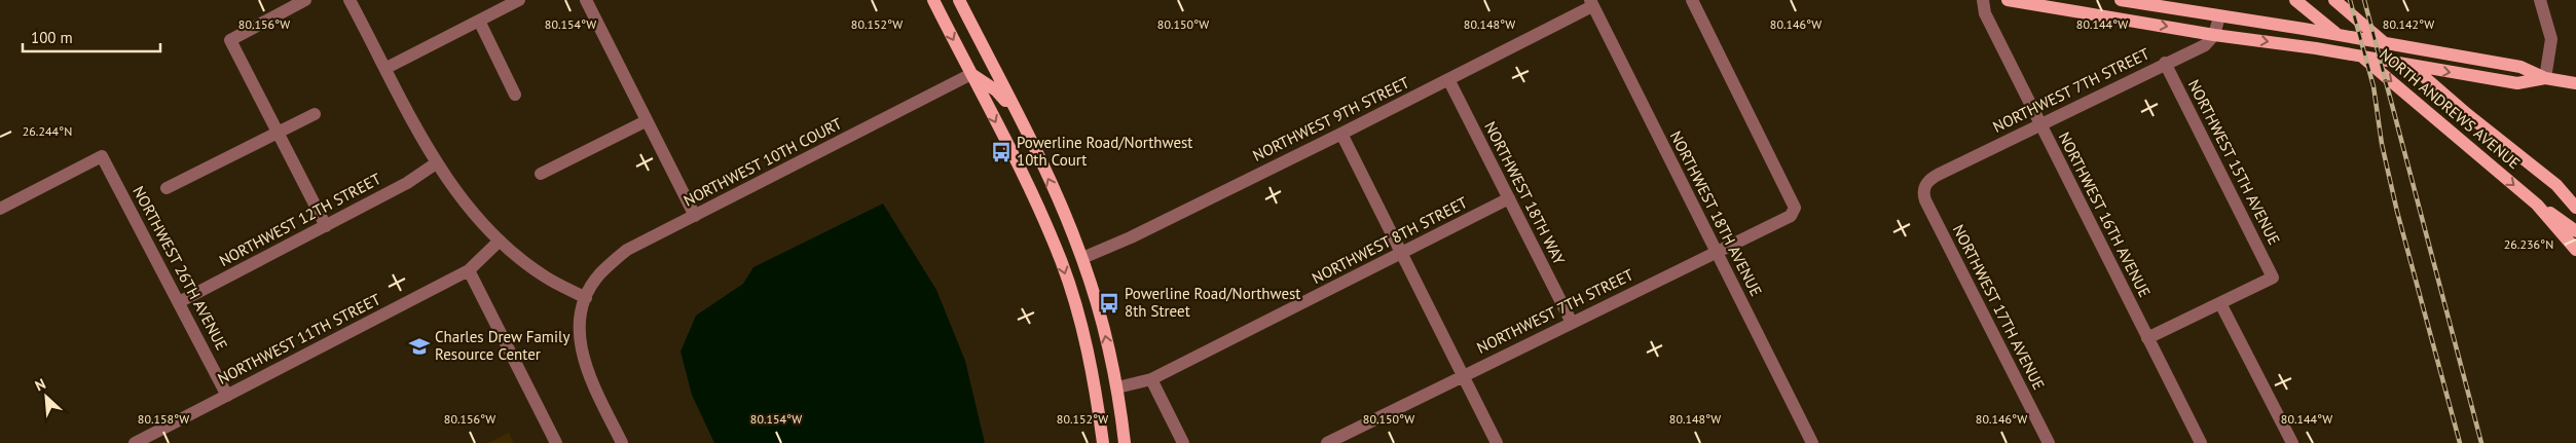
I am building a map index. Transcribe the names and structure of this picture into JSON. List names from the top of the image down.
{
  "streets": {
    "main road": ["NORTH ANDREWS AVENUE"],
    "street": [
      "NORTHWEST 7TH STREET",
      "NORTHWEST 9TH STREET",
      "NORTHWEST 10TH COURT",
      "NORTHWEST 15TH AVENUE",
      "NORTHWEST 18TH WAY",
      "NORTHWEST 18TH AVENUE",
      "NORTHWEST 16TH AVENUE",
      "NORTHWEST 12TH STREET",
      "NORTHWEST 8TH STREET",
      "NORTHWEST 26TH AVENUE",
      "NORTHWEST 17TH AVENUE",
      "NORTHWEST 11TH STREET"
    ]
  },
  "crossings": [
    ["NORTHWEST 7TH STREET", "NORTHWEST 15TH AVENUE"],
    ["NORTHWEST 7TH STREET", "NORTHWEST 18TH WAY"],
    ["NORTHWEST 7TH STREET", "NORTHWEST 18TH AVENUE"],
    ["NORTHWEST 7TH STREET", "NORTHWEST 16TH AVENUE"],
    ["NORTHWEST 7TH STREET", "NORTHWEST 17TH AVENUE"],
    ["NORTHWEST 9TH STREET", "NORTHWEST 18TH WAY"],
    ["NORTHWEST 9TH STREET", "NORTHWEST 18TH AVENUE"],
    ["NORTHWEST 18TH WAY", "NORTHWEST 8TH STREET"],
    ["NORTHWEST 12TH STREET", "NORTHWEST 26TH AVENUE"],
    ["NORTHWEST 26TH AVENUE", "NORTHWEST 11TH STREET"]
  ],
  "places": {
    "bus stop": ["Powerline Road/Northwest 10th Court", "Powerline Road/Northwest 8th Street"],
    "school or university": ["Charles Drew Family Resource Center"]
  },
  "scale_bar": "100 m",
  "north": "top left",
  "coordinates": [
    "80.156°W",
    "80.154°W",
    "80.152°W",
    "80.150°W",
    "80.148°W",
    "80.146°W",
    "80.144°W",
    "80.142°W",
    "26.244°N",
    "26.236°N",
    "80.158°W"
  ]
}
